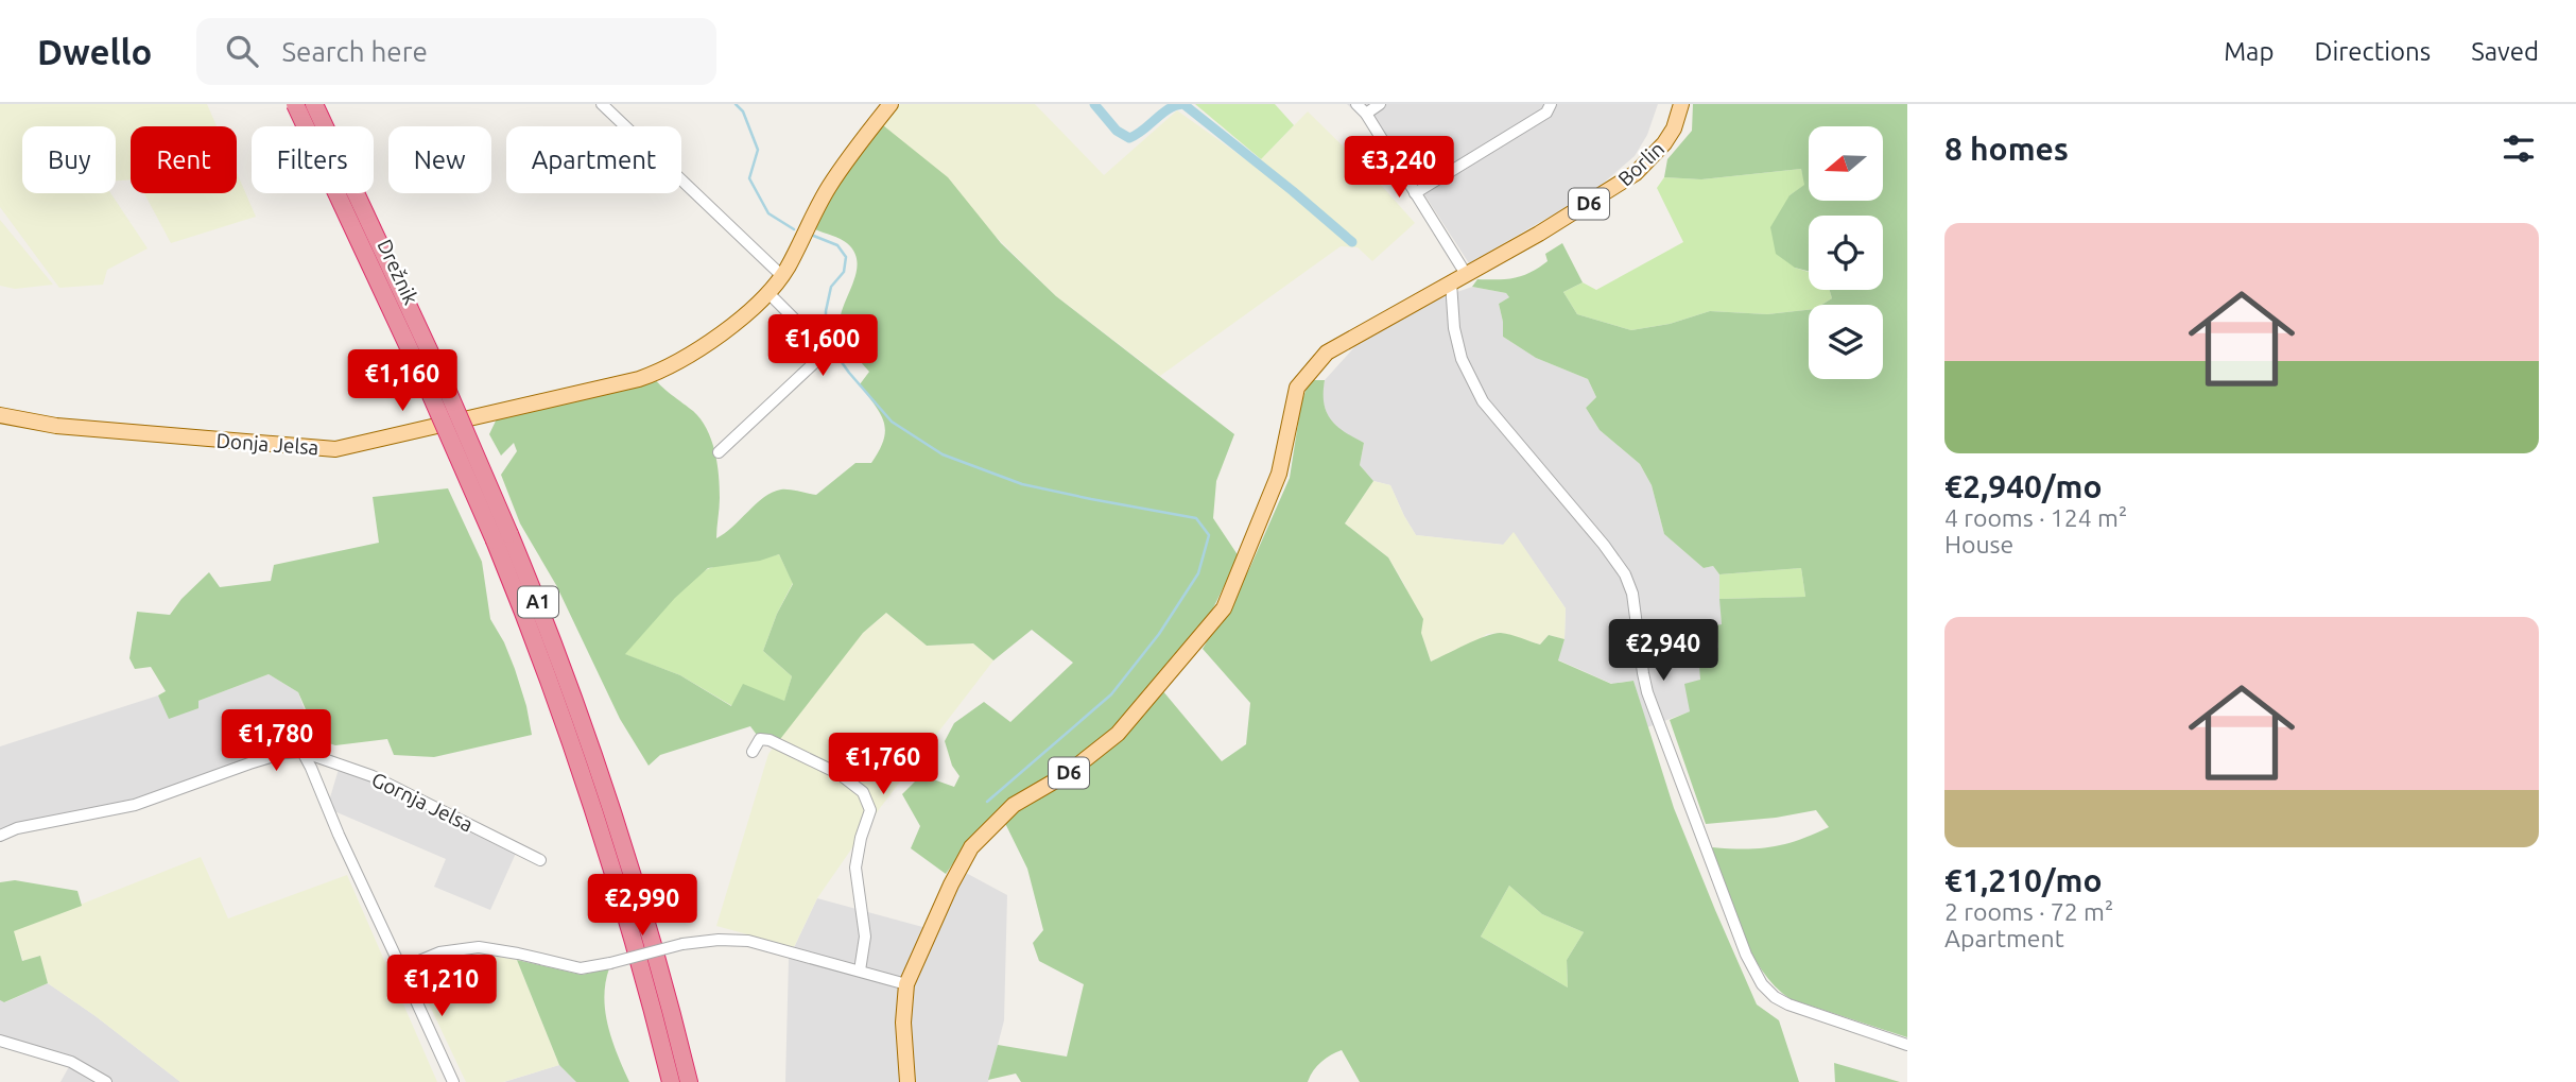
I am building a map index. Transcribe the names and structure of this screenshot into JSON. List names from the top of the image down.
{
  "streets": {
    "highway": ["Drežnik", "A1"],
    "main road": ["Borlin", "D6", "Donja Jelsa"],
    "street": ["Gornja Jelsa"]
  },
  "crossings": [
    ["Borlin", "D6"],
    ["Drežnik", "A1"]
  ],
  "north": "left",
  "page": {
    "header": "Dwello",
    "search": "Search here",
    "nav": ["Map", "Directions", "Saved"],
    "heading": "8 homes",
    "chip": [
      "Buy",
      "Rent",
      "Filters",
      "New",
      "Apartment"
    ],
    "price": [
      "€3,240",
      "€1,600",
      "€1,160",
      "€2,940",
      "€1,780",
      "€1,760",
      "€2,990",
      "€1,210"
    ],
    "list": [
      {
        "name": "€2,940/mo",
        "note": "4 rooms · 124 m² · House"
      },
      {
        "name": "€1,210/mo",
        "note": "2 rooms · 72 m² · Apartment"
      }
    ]
  }
}
